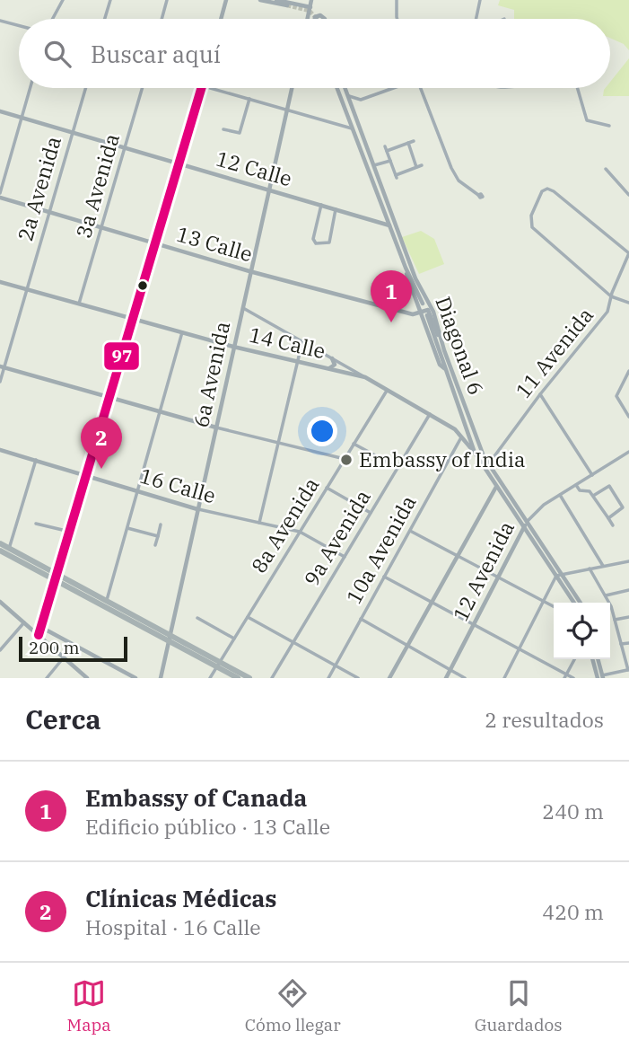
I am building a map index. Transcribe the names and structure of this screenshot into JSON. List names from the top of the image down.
{
  "streets": {
    "street": [
      "12 Calle",
      "3a Avenida",
      "2a Avenida",
      "13 Calle",
      "14 Calle",
      "Diagonal 6",
      "11 Avenida",
      "6a Avenida",
      "16 Calle",
      "8a Avenida",
      "9a Avenida",
      "10a Avenida",
      "12 Avenida"
    ]
  },
  "crossings": [
    ["12 Calle", "3a Avenida"],
    ["12 Calle", "2a Avenida"],
    ["12 Calle", "Diagonal 6"],
    ["12 Calle", "6a Avenida"],
    ["3a Avenida", "13 Calle"],
    ["3a Avenida", "14 Calle"],
    ["2a Avenida", "13 Calle"],
    ["2a Avenida", "14 Calle"],
    ["13 Calle", "6a Avenida"],
    ["14 Calle", "Diagonal 6"],
    ["14 Calle", "6a Avenida"],
    ["14 Calle", "8a Avenida"],
    ["14 Calle", "9a Avenida"],
    ["14 Calle", "10a Avenida"],
    ["Diagonal 6", "11 Avenida"],
    ["Diagonal 6", "12 Avenida"],
    ["6a Avenida", "16 Calle"],
    ["16 Calle", "8a Avenida"],
    ["16 Calle", "9a Avenida"]
  ],
  "places": ["Embassy of India"],
  "lines": ["transit line 97"],
  "scale_bar": "200 m",
  "page": {
    "search": "Buscar aquí",
    "pins": ["1", "2"],
    "scale": "200 m",
    "heading": ["Cerca", "2 resultados"],
    "list": [
      {
        "mark": "1",
        "name": "Embassy of Canada",
        "note": "Edificio público · 13 Calle",
        "value": "240 m"
      },
      {
        "mark": "2",
        "name": "Clínicas Médicas",
        "note": "Hospital · 16 Calle",
        "value": "420 m"
      }
    ],
    "nav": ["Mapa", "Cómo llegar", "Guardados"]
  }
}
